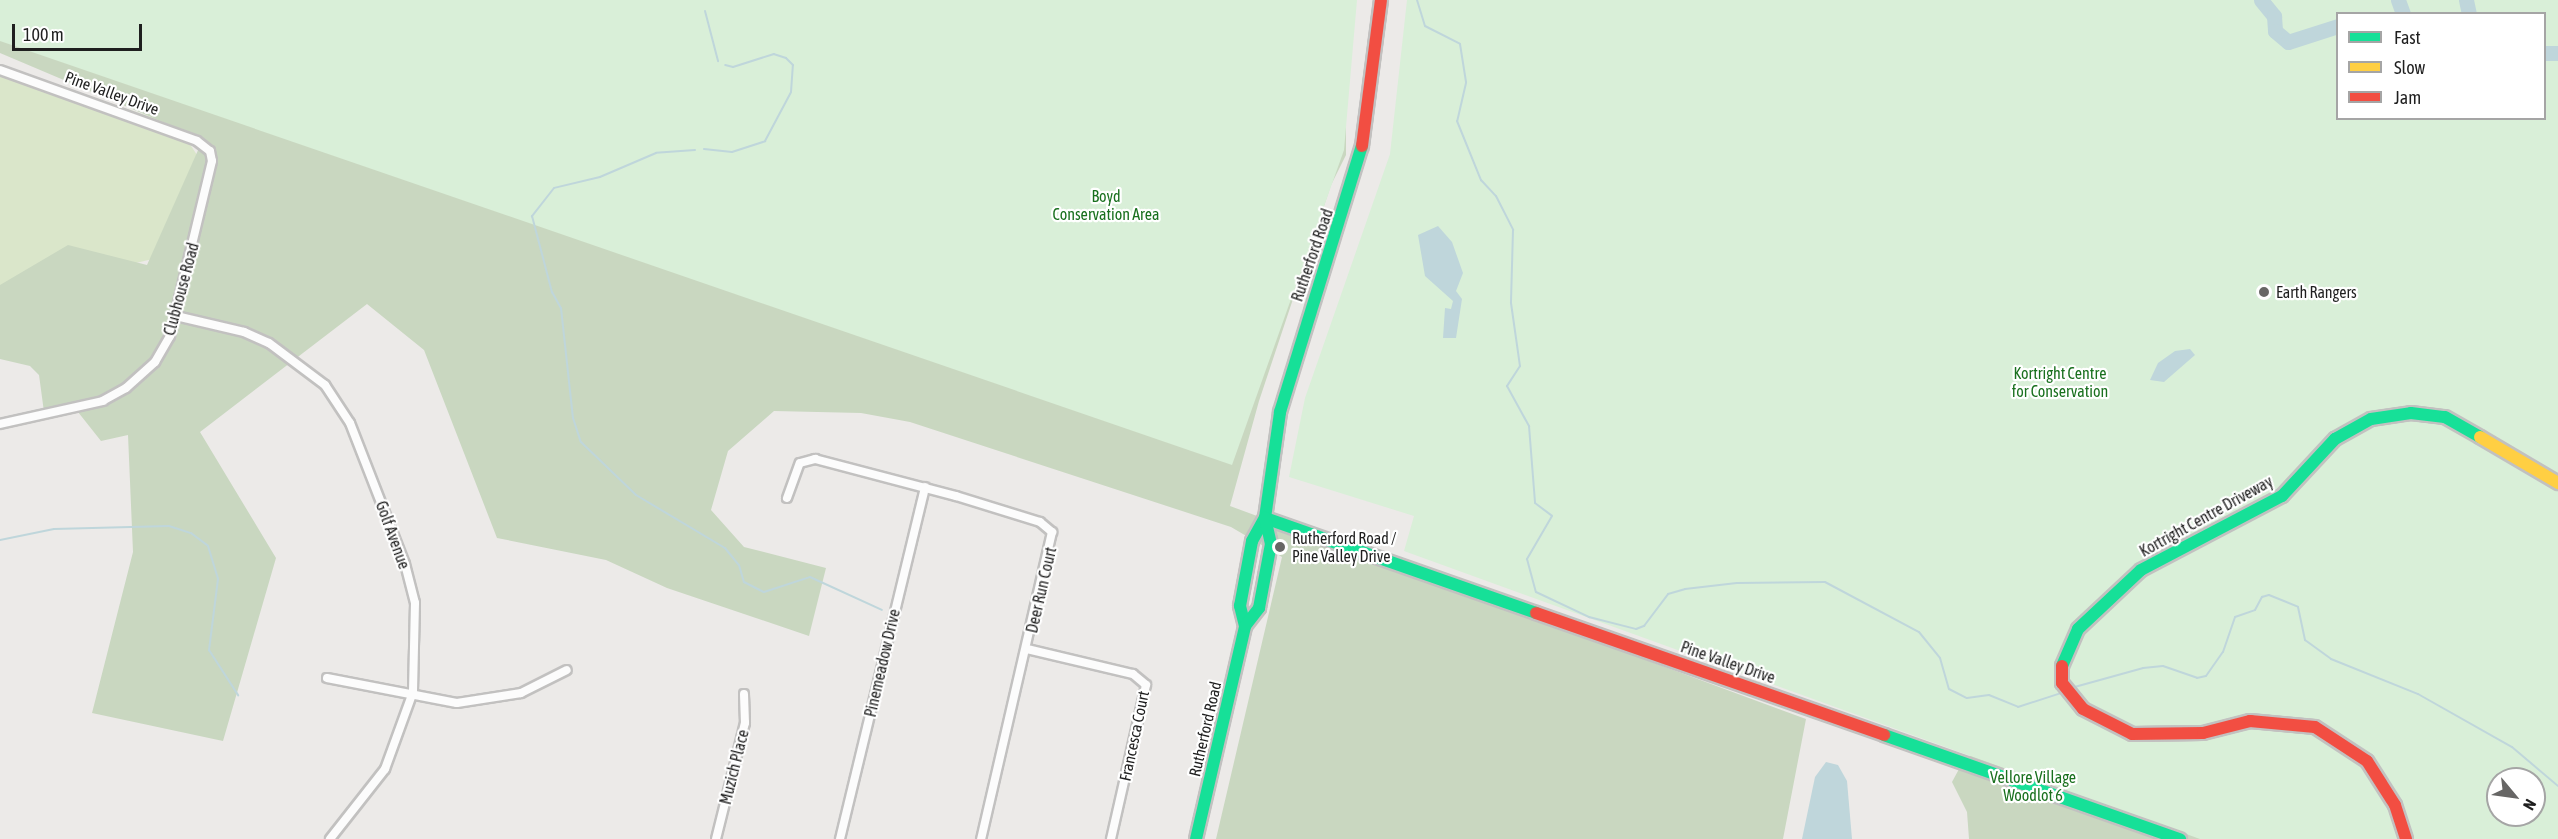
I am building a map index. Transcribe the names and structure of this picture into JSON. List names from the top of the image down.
{
  "streets": {
    "street": [
      "Pine Valley Drive",
      "Rutherford Road",
      "Clubhouse Road",
      "Kortright Centre Driveway",
      "Golf Avenue",
      "Deer Run Court",
      "Pinemeadow Drive",
      "Francesca Court",
      "Muzich Place"
    ]
  },
  "crossings": [
    ["Pine Valley Drive", "Rutherford Road"],
    ["Pine Valley Drive", "Clubhouse Road"],
    ["Clubhouse Road", "Golf Avenue"],
    ["Deer Run Court", "Pinemeadow Drive"],
    ["Deer Run Court", "Francesca Court"]
  ],
  "parks": ["Boyd Conservation Area", "Kortright Centre for Conservation", "Vellore Village Woodlot 6"],
  "places": ["Earth Rangers", "Rutherford Road / Pine Valley Drive"],
  "legend": ["Fast", "Slow", "Jam"],
  "scale_bar": "100 m",
  "north": "bottom right"
}
